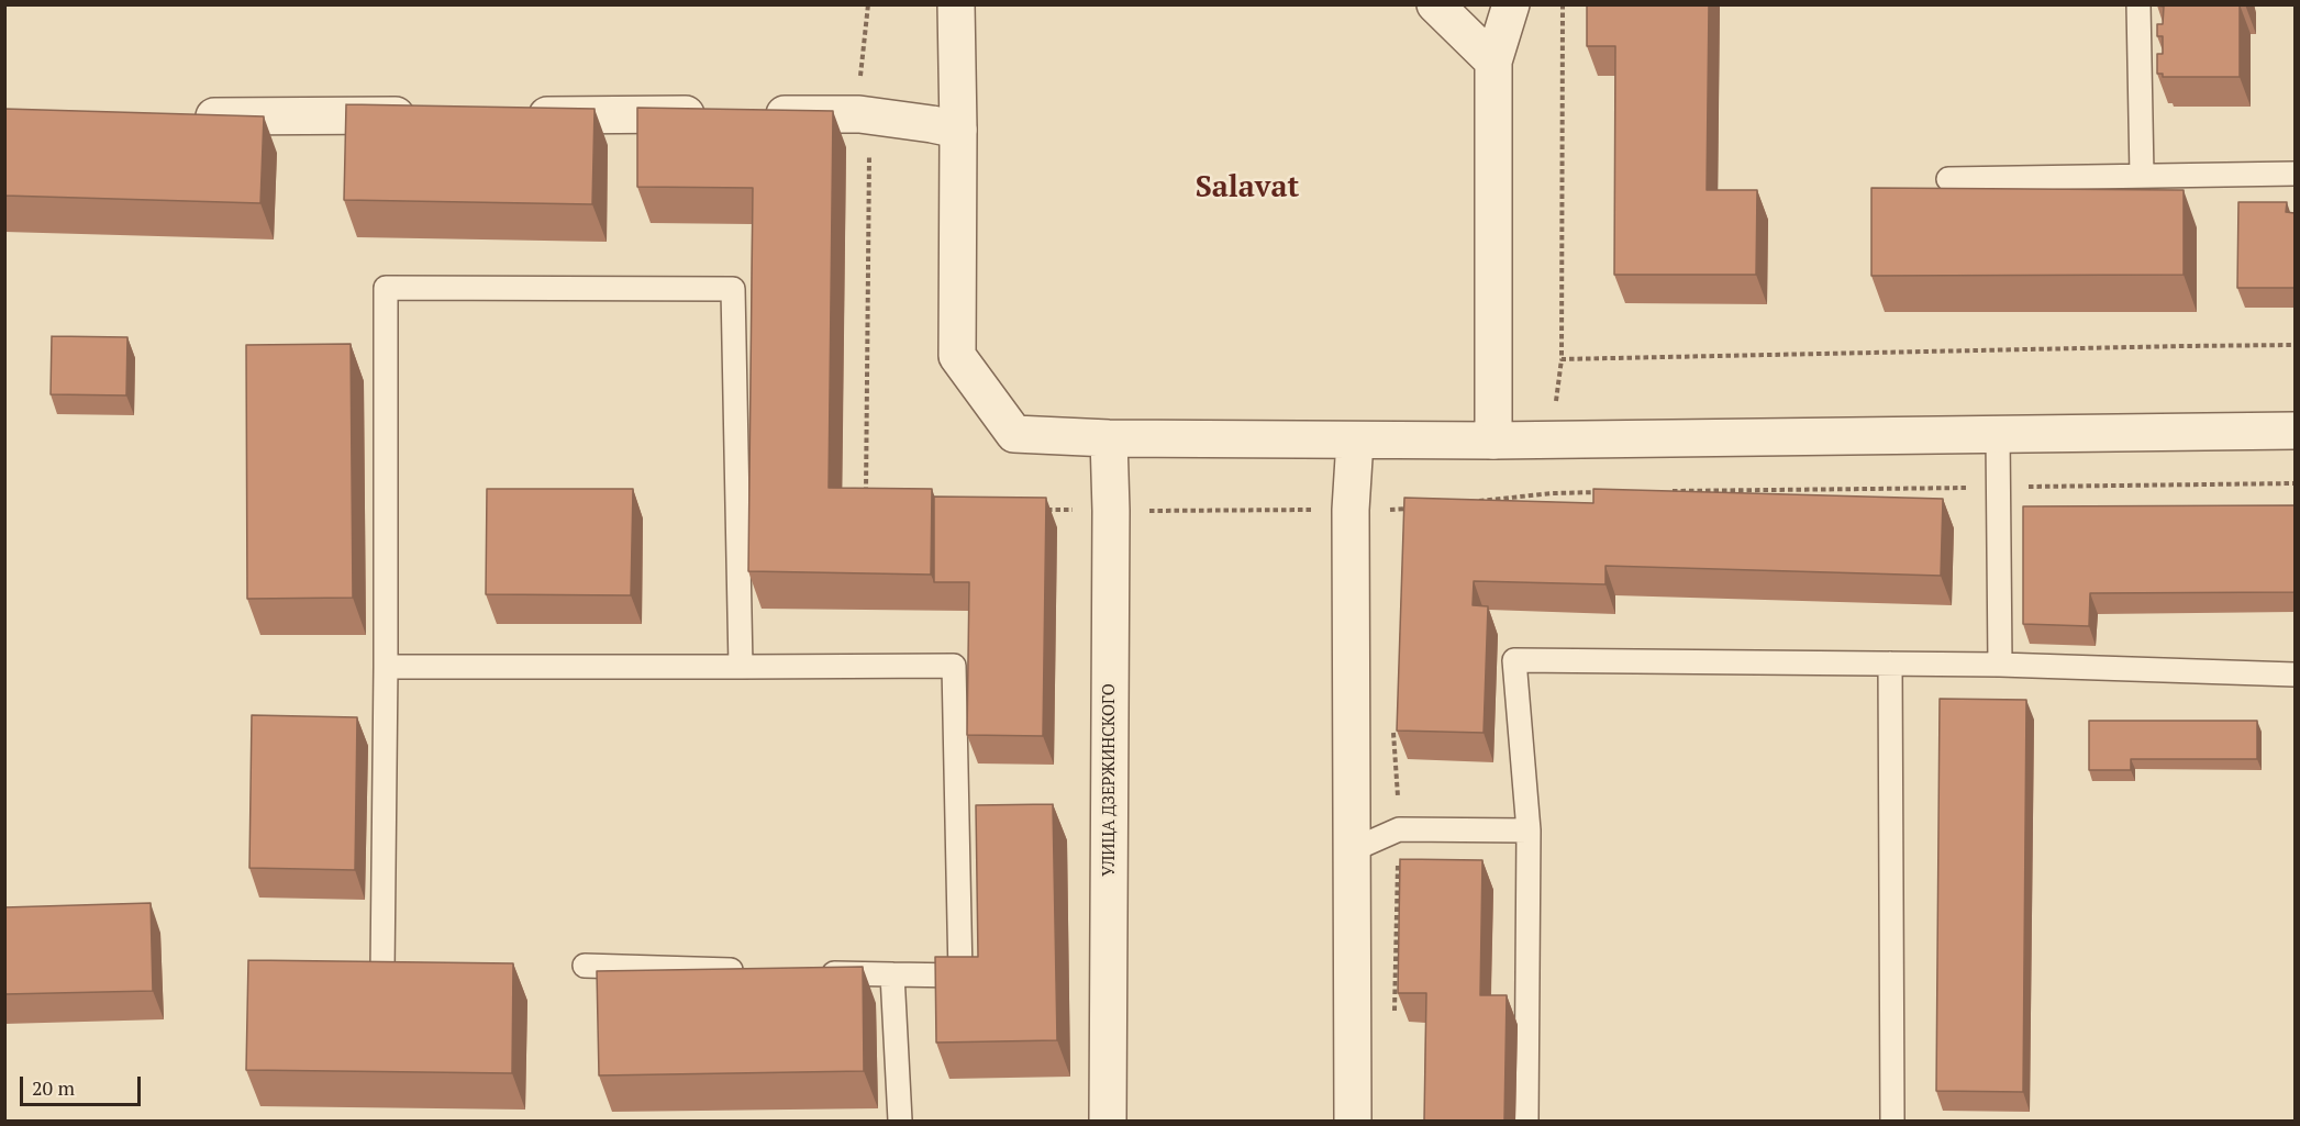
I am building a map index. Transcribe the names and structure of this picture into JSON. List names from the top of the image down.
{
  "streets": {
    "street": ["УЛИЦА ДЗЕРЖИНСКОГО"]
  },
  "districts": ["Salavat"],
  "scale_bar": "20 m"
}
